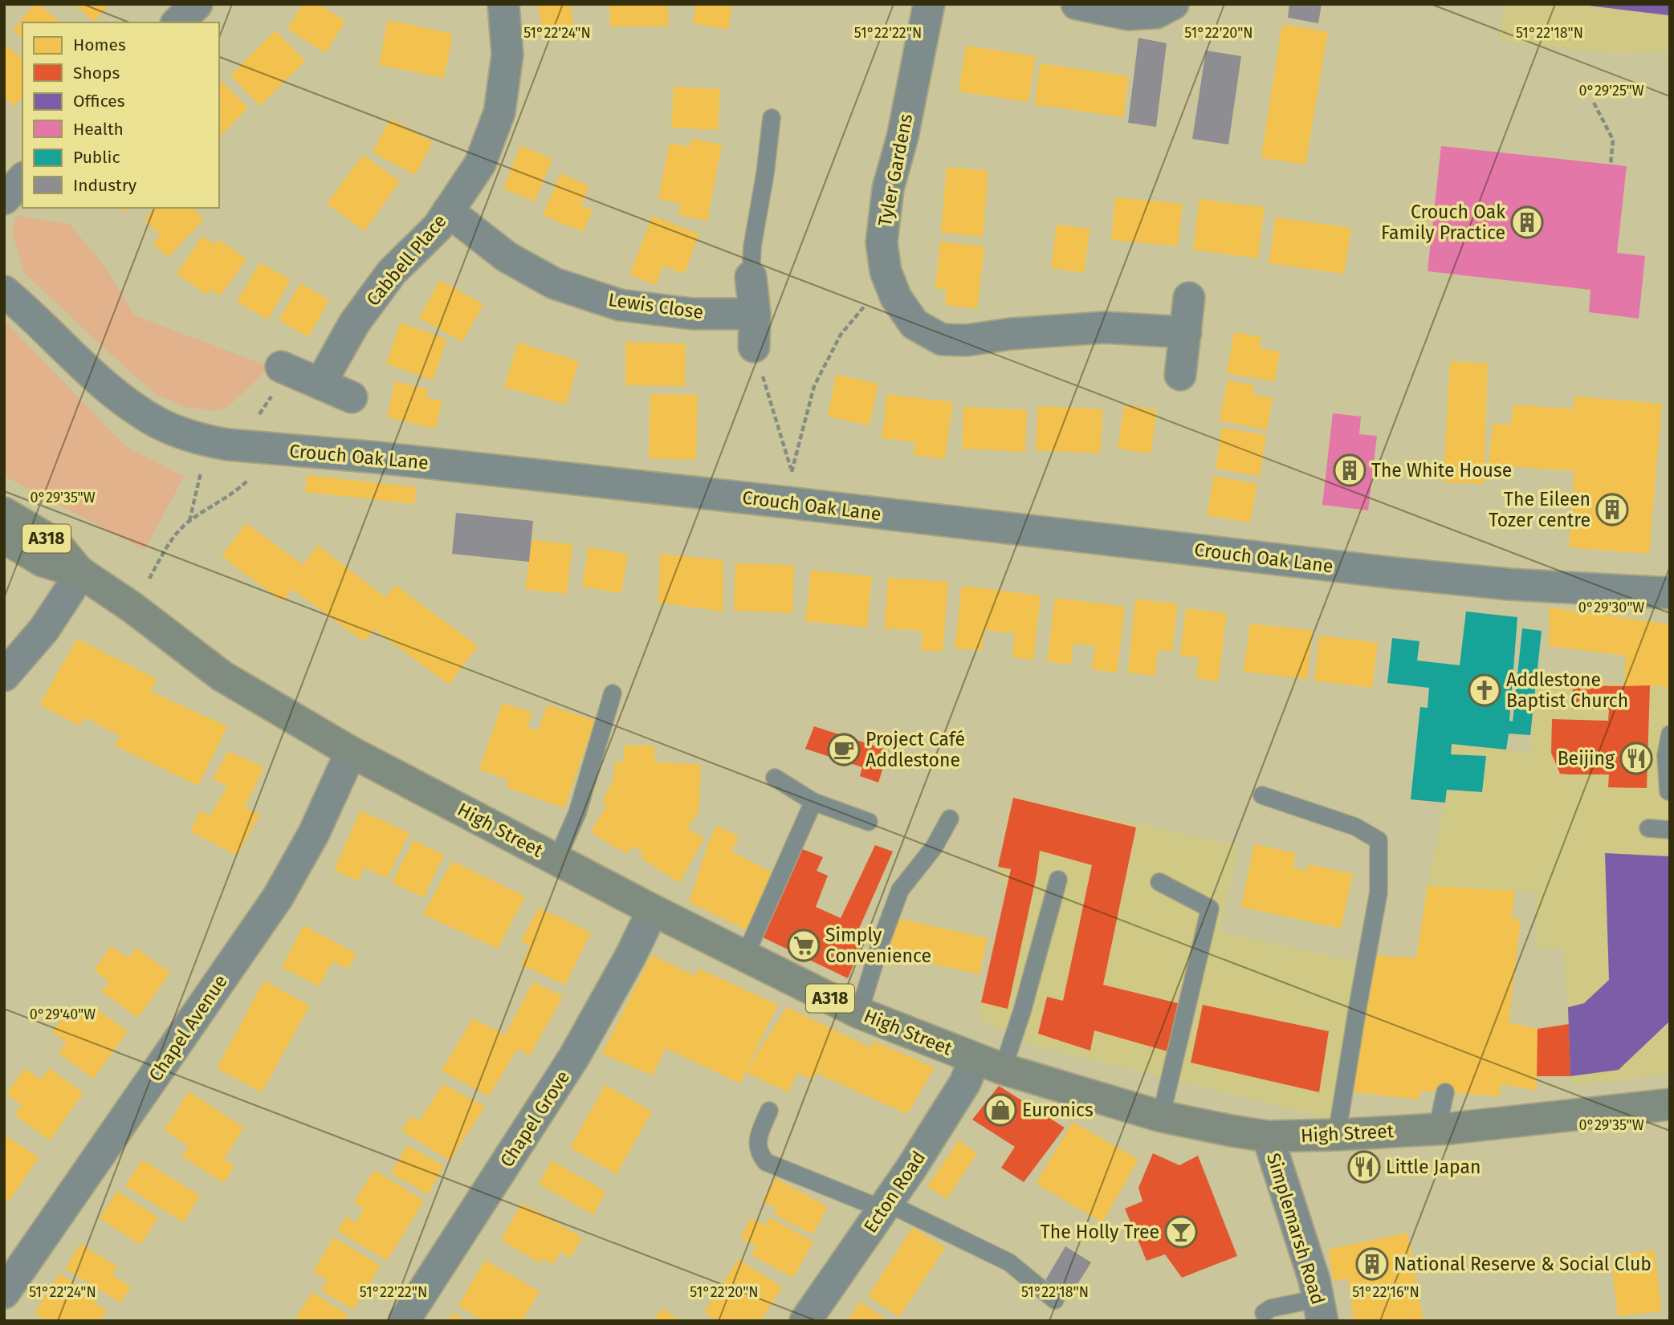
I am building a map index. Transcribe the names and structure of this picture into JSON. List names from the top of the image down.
{
  "streets": {
    "main road": ["A318", "High Street"],
    "street": [
      "Tyler Gardens",
      "Cabbell Place",
      "Lewis Close",
      "Crouch Oak Lane",
      "Chapel Avenue",
      "Chapel Grove",
      "Ecton Road",
      "Simplemarsh Road"
    ]
  },
  "crossings": [
    ["Cabbell Place", "Lewis Close"],
    ["A318", "High Street"],
    ["High Street", "Chapel Avenue"],
    ["High Street", "Chapel Grove"],
    ["High Street", "Ecton Road"],
    ["High Street", "Simplemarsh Road"]
  ],
  "places": {
    "building": [
      "Crouch Oak Family Practice",
      "The White House",
      "The Eileen Tozer centre",
      "National Reserve & Social Club"
    ],
    "church": ["Addlestone Baptist Church"],
    "cafe": ["Project Café Addlestone"],
    "restaurant": ["Beijing", "Little Japan"],
    "supermarket": ["Simply Convenience"],
    "shop": ["Euronics"],
    "bar": ["The Holly Tree"]
  },
  "legend": [
    "Homes",
    "Shops",
    "Offices",
    "Health",
    "Public",
    "Industry"
  ],
  "coordinates": [
    "51°22'24\"N",
    "51°22'22\"N",
    "51°22'20\"N",
    "51°22'18\"N",
    "0°29'25\"W",
    "0°29'35\"W",
    "0°29'30\"W",
    "0°29'40\"W",
    "51°22'16\"N"
  ]
}
